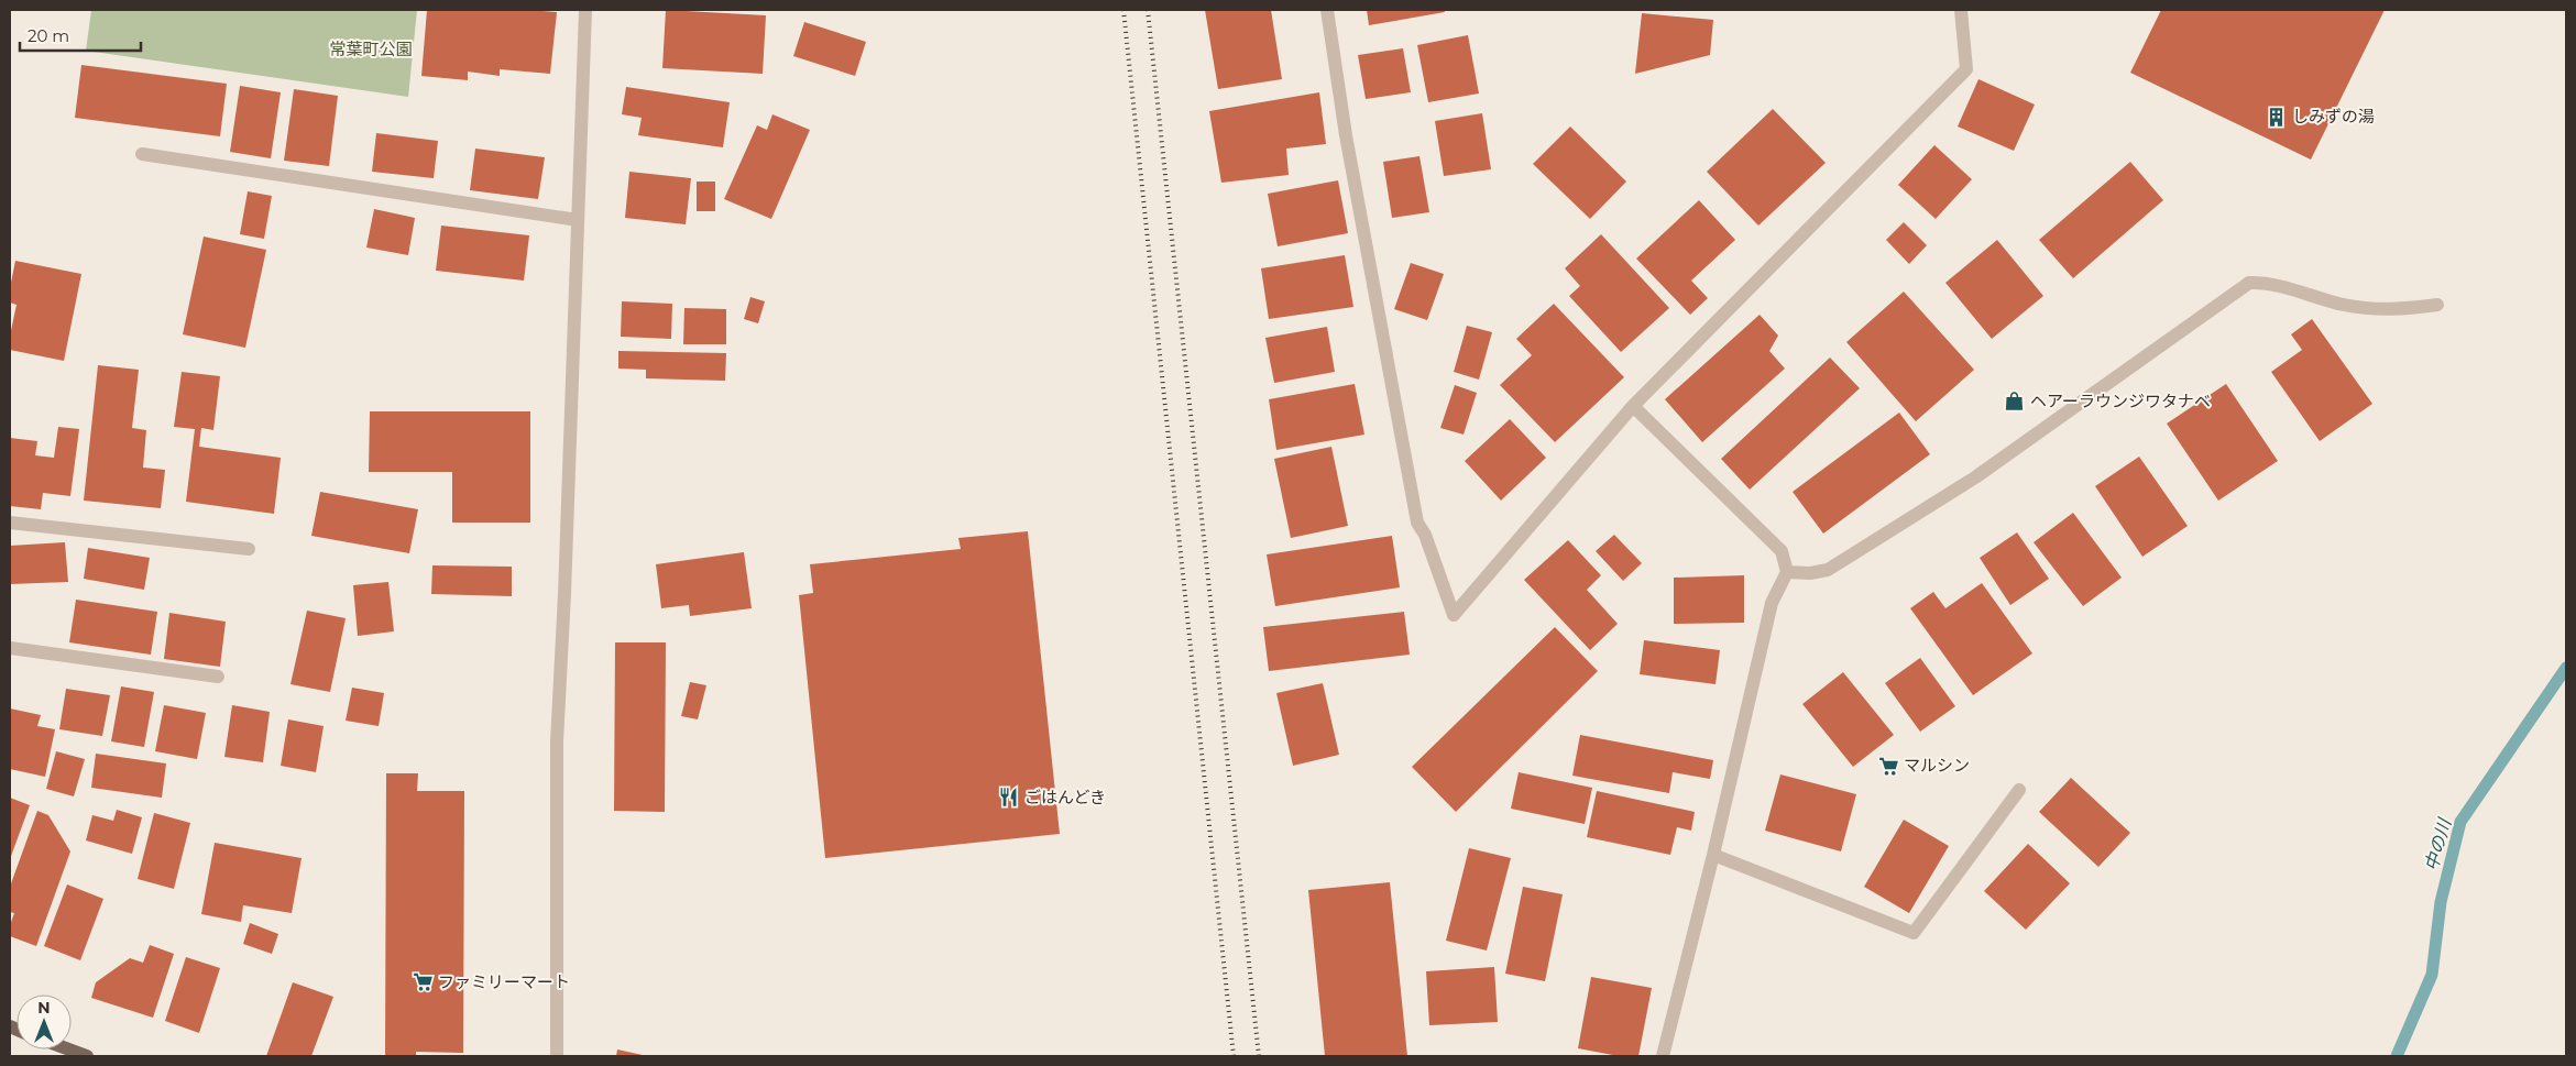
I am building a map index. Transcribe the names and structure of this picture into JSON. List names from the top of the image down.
{
  "water": ["中の川"],
  "parks": ["常葉町公園"],
  "places": {
    "building": ["しみずの湯"],
    "shop": ["ヘアーラウンジワタナベ"],
    "supermarket": ["マルシン", "ファミリーマート"],
    "restaurant": ["ごはんどき"]
  },
  "scale_bar": "20 m",
  "north": "top"
}
